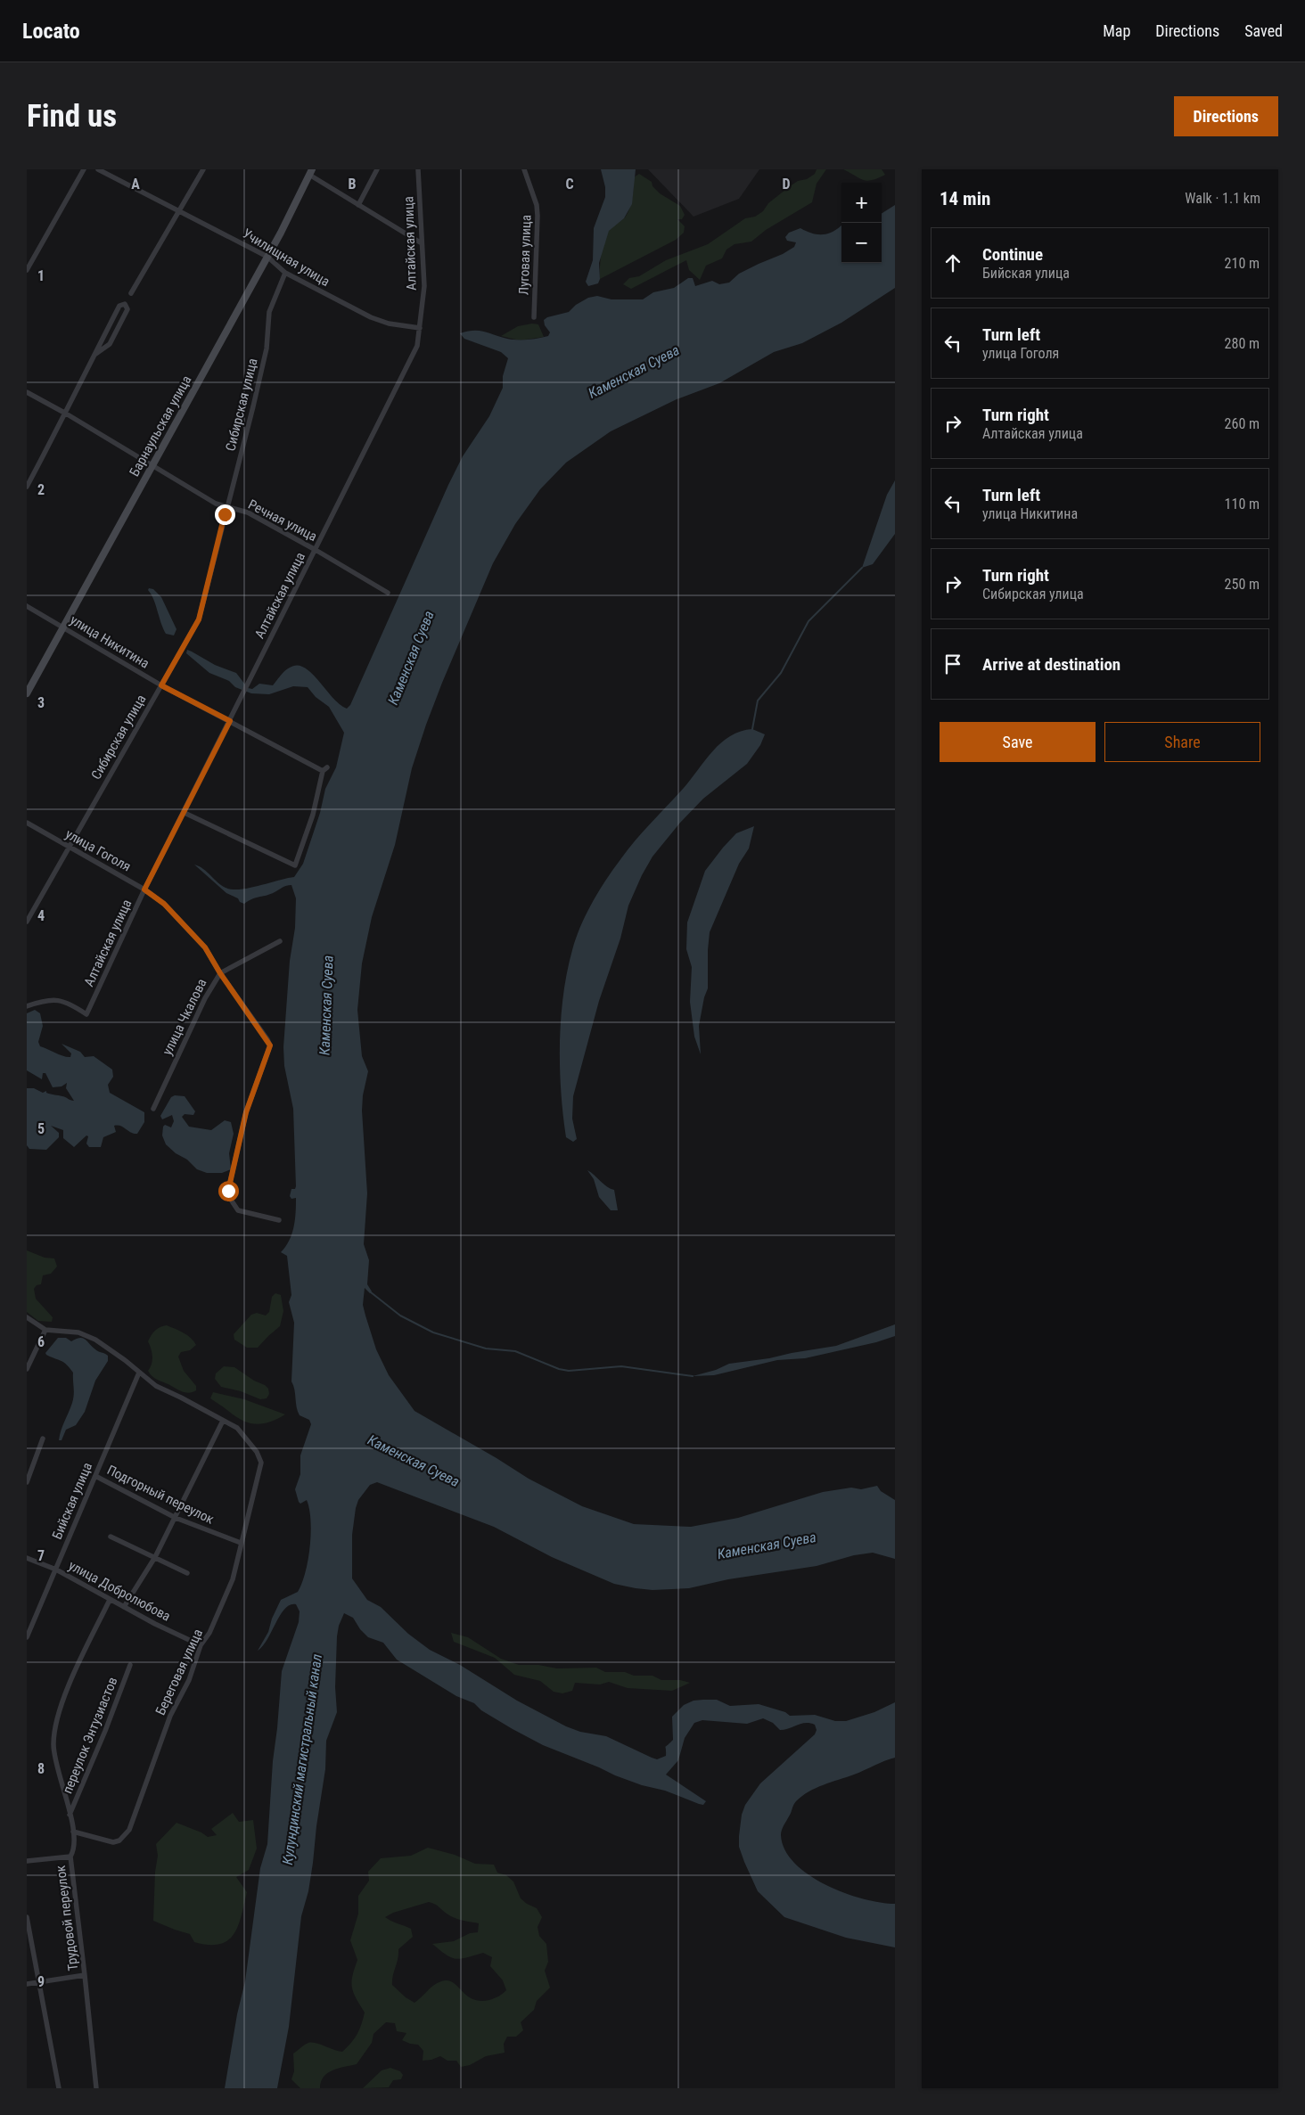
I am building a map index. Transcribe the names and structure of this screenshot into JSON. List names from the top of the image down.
{
  "streets": {
    "street": [
      "Алтайская улица",
      "Луговая улица",
      "Училищная улица",
      "Сибирская улица",
      "Барнаульская улица",
      "Речная улица",
      "улица Никитина",
      "улица Гоголя",
      "улица Чкалова",
      "Подгорный переулок",
      "Бийская улица",
      "улица Добролюбова",
      "Береговая улица",
      "переулок Энтузиастов",
      "Трудовой переулок"
    ]
  },
  "crossings": [
    ["Алтайская улица", "Училищная улица"],
    ["Алтайская улица", "Речная улица"],
    ["Алтайская улица", "улица Никитина"],
    ["Алтайская улица", "улица Гоголя"],
    ["Училищная улица", "Сибирская улица"],
    ["Училищная улица", "Барнаульская улица"],
    ["Сибирская улица", "Речная улица"],
    ["Сибирская улица", "улица Никитина"],
    ["Сибирская улица", "улица Гоголя"],
    ["Барнаульская улица", "Речная улица"],
    ["Барнаульская улица", "улица Никитина"],
    ["улица Гоголя", "улица Чкалова"],
    ["Подгорный переулок", "Бийская улица"],
    ["Подгорный переулок", "Береговая улица"],
    ["Бийская улица", "улица Добролюбова"],
    ["улица Добролюбова", "Береговая улица"],
    ["улица Добролюбова", "Трудовой переулок"],
    ["Береговая улица", "Трудовой переулок"],
    ["переулок Энтузиастов", "Трудовой переулок"]
  ],
  "water": ["Каменская Суева", "Кулундинский магистральный канал"],
  "page": {
    "header": "Locato",
    "nav": ["Map", "Directions", "Saved"],
    "buttons": [
      "Directions",
      ["Save", "Share"]
    ],
    "title": "Find us",
    "heading": ["14 min", "Walk · 1.1 km"],
    "map_buttons": ["+", "−"],
    "list": [
      ["Continue", "Бийская улица", "210 m"],
      ["Turn left", "улица Гоголя", "280 m"],
      ["Turn right", "Алтайская улица", "260 m"],
      ["Turn left", "улица Никитина", "110 m"],
      ["Turn right", "Сибирская улица", "250 m"],
      "Arrive at destination"
    ]
  },
  "grid": {
    "columns": [
      "A",
      "B",
      "C",
      "D"
    ],
    "rows": [
      "1",
      "2",
      "3",
      "4",
      "5",
      "6",
      "7",
      "8",
      "9"
    ]
  }
}
